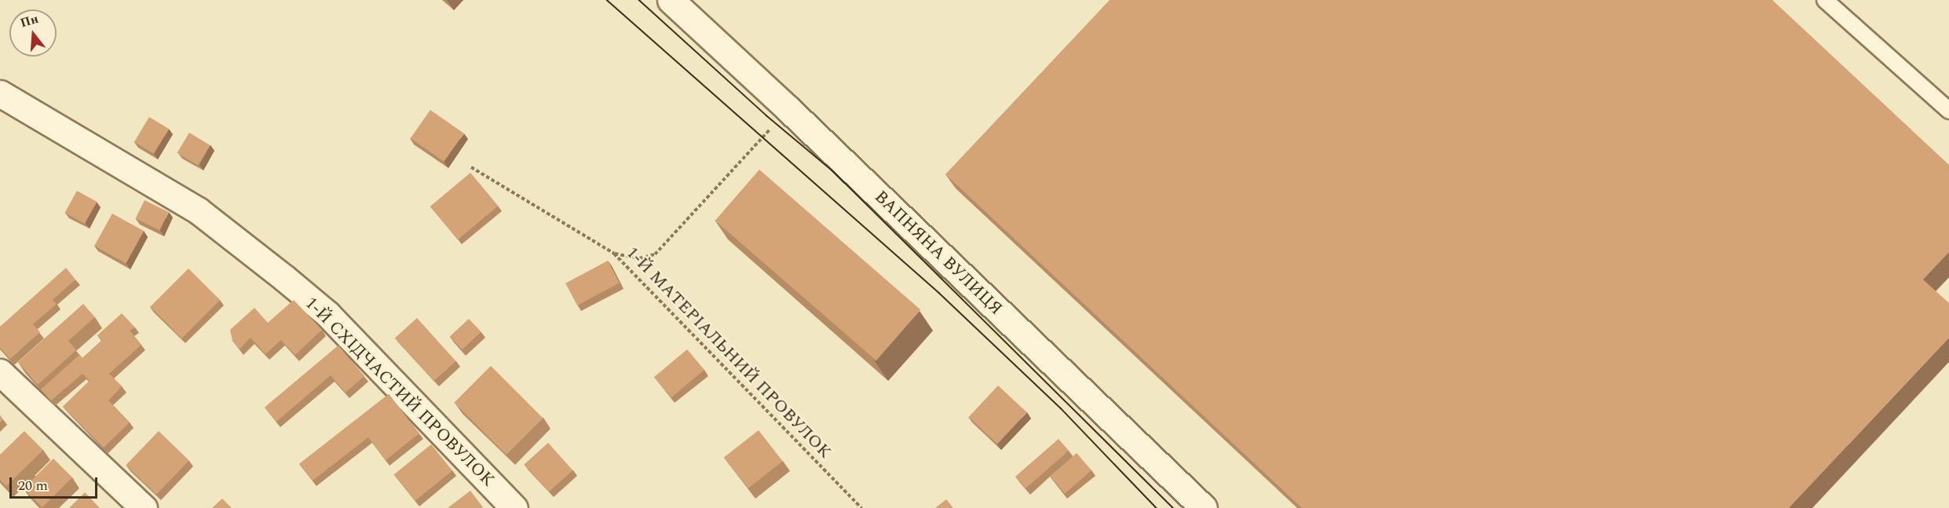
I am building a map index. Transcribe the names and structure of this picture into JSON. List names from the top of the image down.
{
  "streets": {
    "street": ["ВАПНЯНА ВУЛИЦЯ", "1-Й СХІДЧАСТИЙ ПРОВУЛОК"],
    "path": ["1-Й МАТЕРІАЛЬНИЙ ПРОВУЛОК"]
  },
  "scale_bar": "20 m",
  "north": "top"
}
